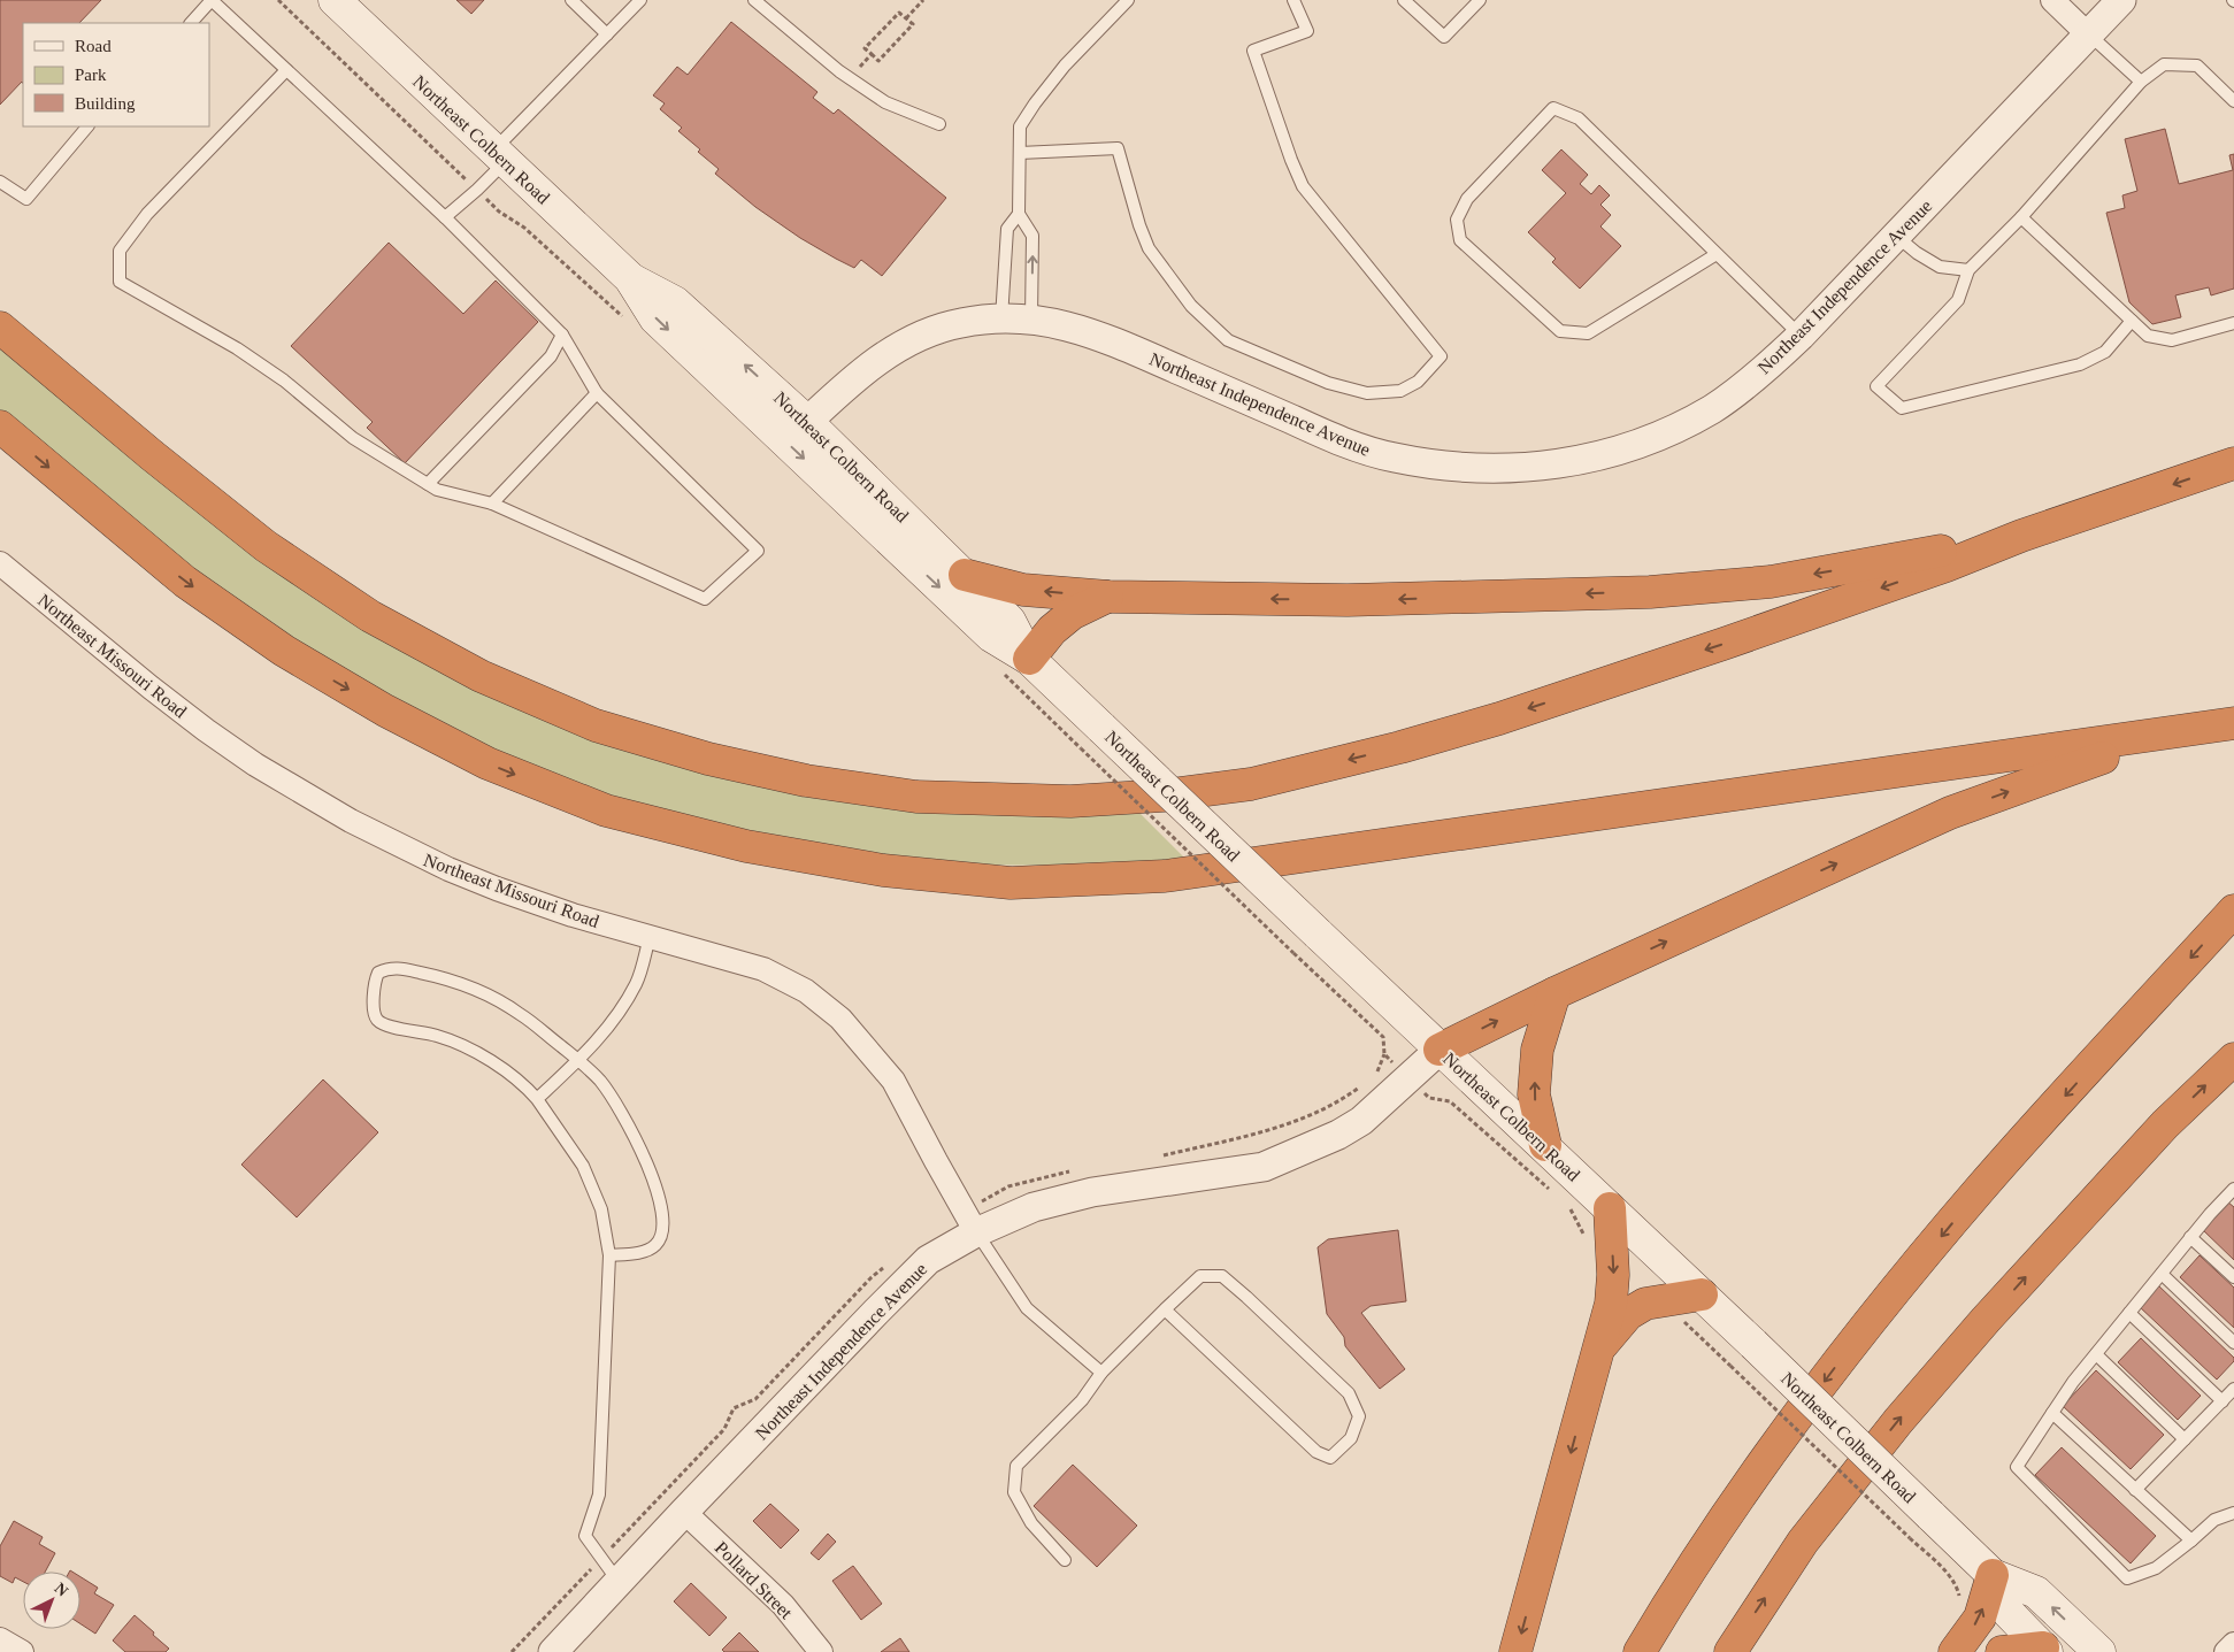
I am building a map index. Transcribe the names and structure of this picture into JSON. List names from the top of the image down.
{
  "streets": {
    "main road": ["Northeast Colbern Road"],
    "street": ["Northeast Independence Avenue", "Northeast Missouri Road", "Pollard Street"]
  },
  "crossings": [
    ["Northeast Colbern Road", "Northeast Independence Avenue"],
    ["Northeast Independence Avenue", "Northeast Missouri Road"],
    ["Northeast Independence Avenue", "Pollard Street"]
  ],
  "legend": ["Road", "Park", "Building"],
  "north": "top right"
}
